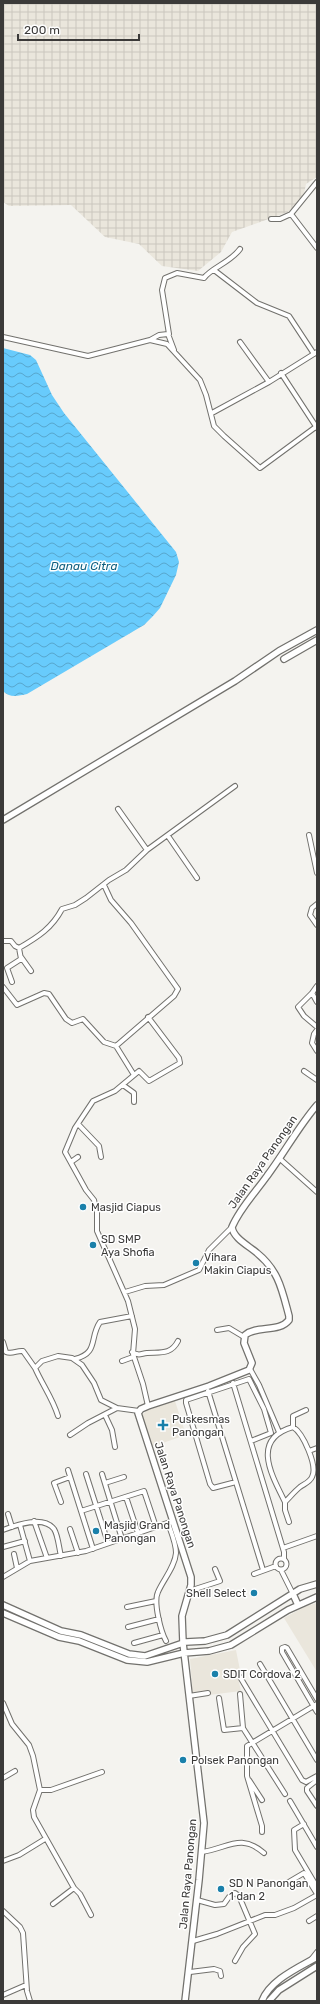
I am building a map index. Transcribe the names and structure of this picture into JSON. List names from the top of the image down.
{
  "streets": {
    "street": ["Jalan Raya Panongan"]
  },
  "water": ["Danau Citra"],
  "places": {
    "other": [
      "Masjid Ciapus",
      "SD SMP Aya Shofia",
      "Vihara Makin Ciapus",
      "Masjid Grand Panongan",
      "Shell Select",
      "SDIT Cordova 2",
      "Polsek Panongan",
      "SD N Panongan 1 dan 2"
    ],
    "health": ["Puskesmas Panongan"]
  },
  "scale_bar": "200 m"
}
